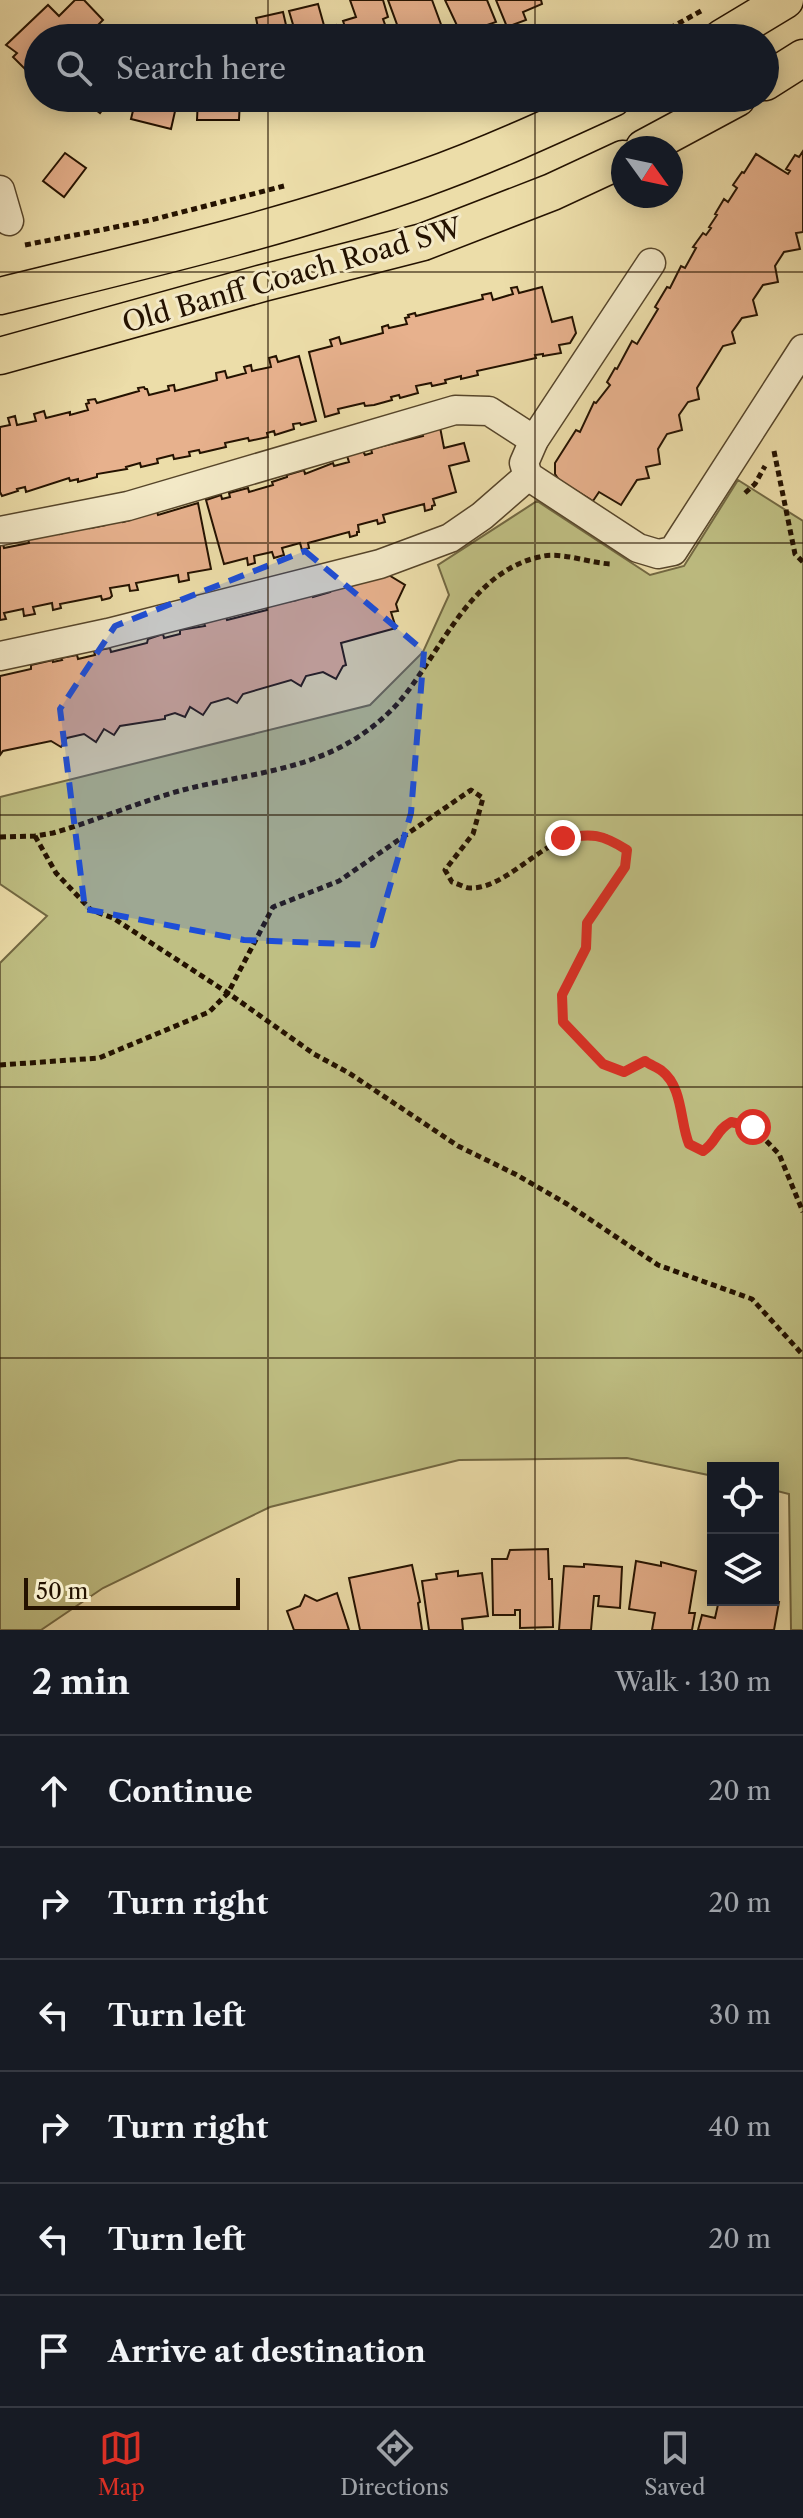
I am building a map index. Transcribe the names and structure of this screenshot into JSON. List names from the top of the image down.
{
  "streets": {
    "main road": ["Old Banff Coach Road SW"]
  },
  "scale_bar": "50 m",
  "north": "bottom right",
  "page": {
    "search": "Search here",
    "scale": "50 m",
    "heading": ["2 min", "Walk · 130 m"],
    "list": [
      ["Continue", "20 m"],
      ["Turn right", "20 m"],
      ["Turn left", "30 m"],
      ["Turn right", "40 m"],
      ["Turn left", "20 m"],
      "Arrive at destination"
    ],
    "nav": ["Map", "Directions", "Saved"]
  }
}
